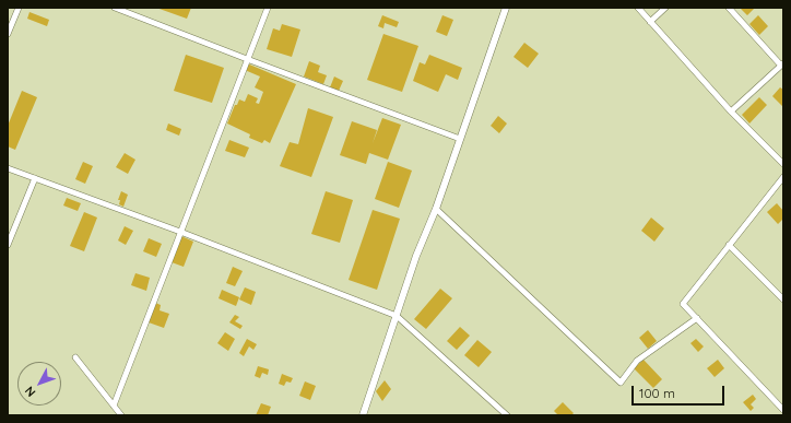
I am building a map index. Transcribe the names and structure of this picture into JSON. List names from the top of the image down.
{
  "scale_bar": "100 m",
  "north": "bottom left"
}
